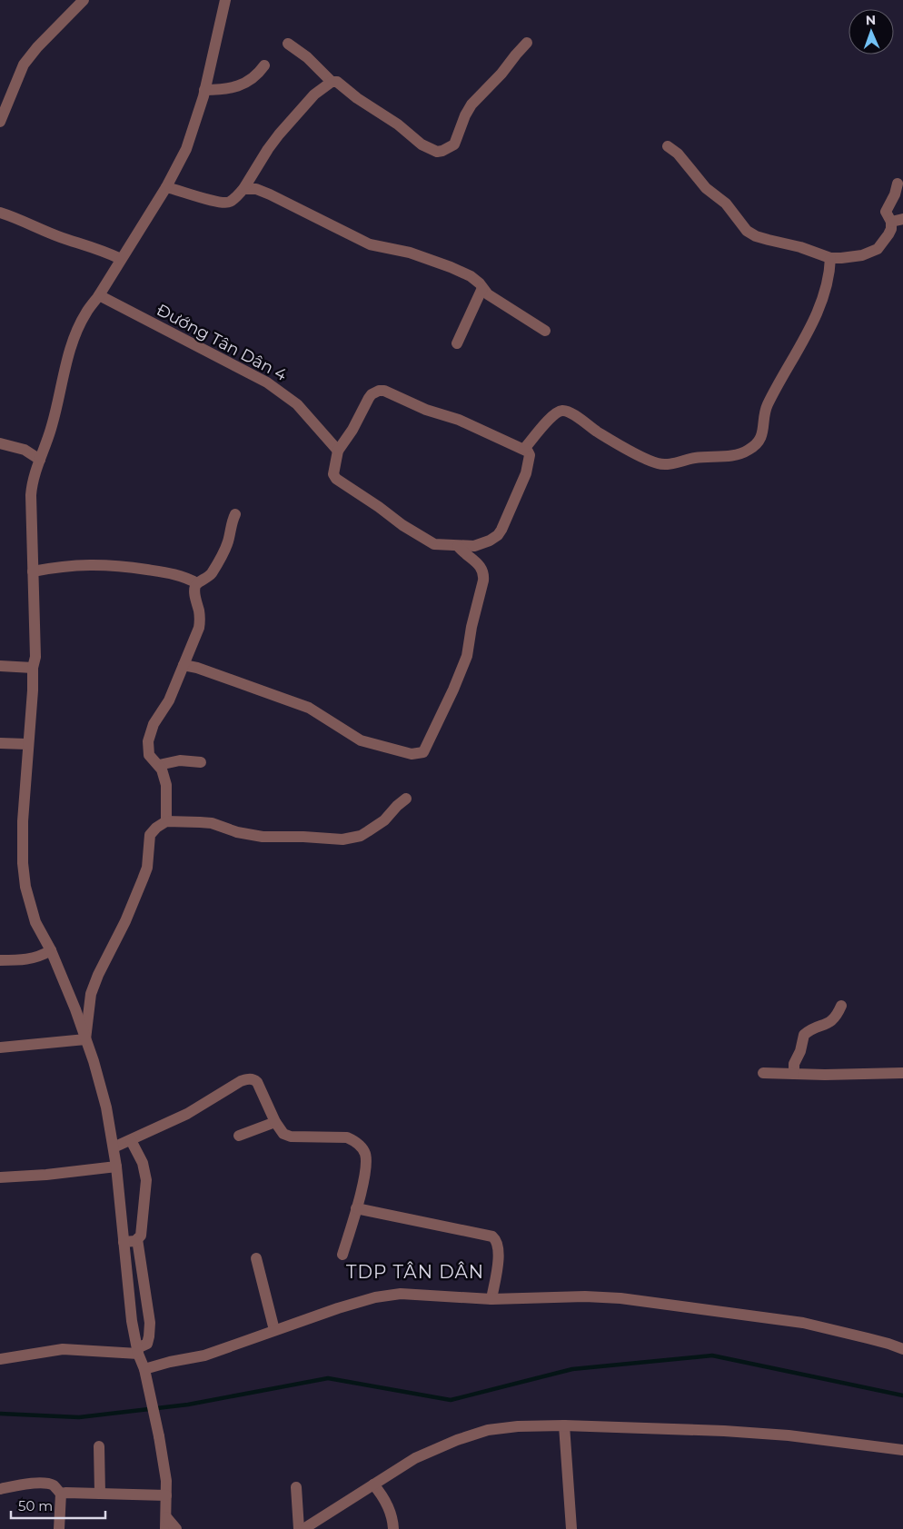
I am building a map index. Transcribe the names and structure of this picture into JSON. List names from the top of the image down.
{
  "streets": {
    "street": ["Đướng Tân Dân 4"]
  },
  "districts": ["TDP TÂN DÂN"],
  "scale_bar": "50 m",
  "north": "top"
}
